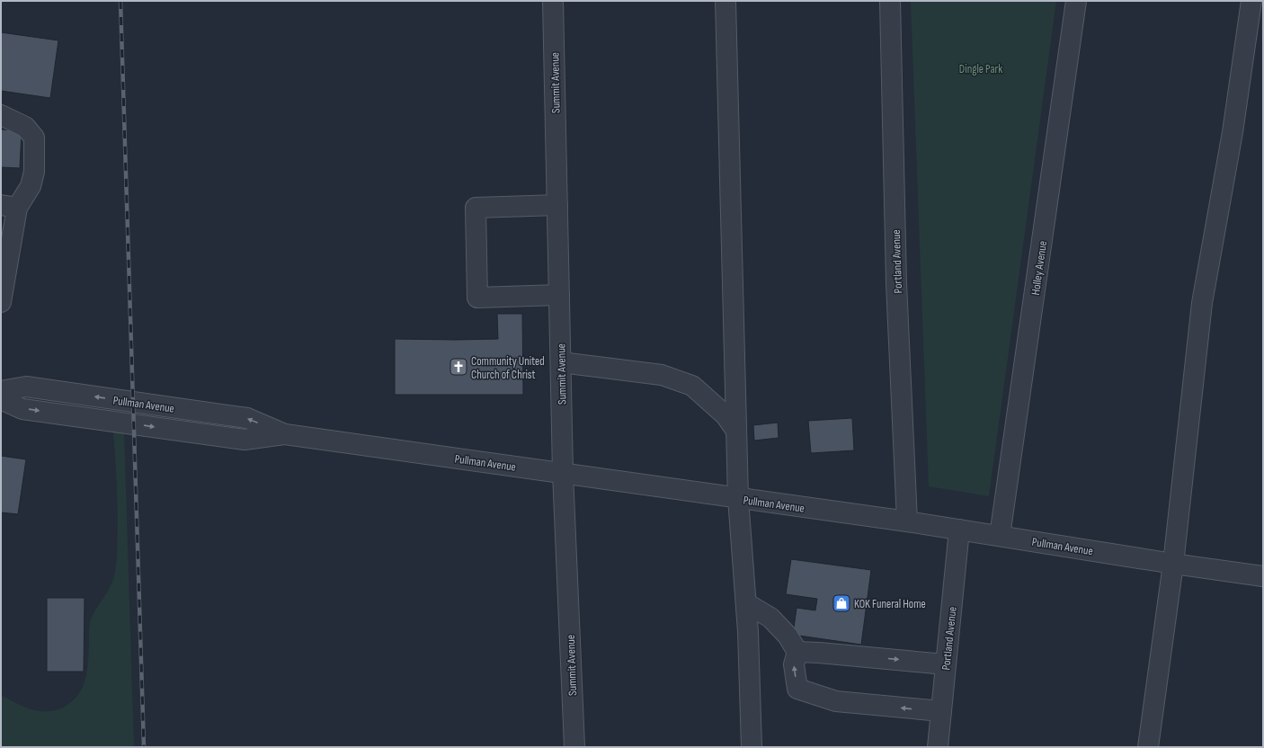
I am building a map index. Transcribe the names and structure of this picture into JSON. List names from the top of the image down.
{
  "streets": {
    "street": [
      "Summit Avenue",
      "Portland Avenue",
      "Holley Avenue",
      "Pullman Avenue"
    ]
  },
  "crossings": [
    ["Summit Avenue", "Pullman Avenue"],
    ["Portland Avenue", "Pullman Avenue"],
    ["Holley Avenue", "Pullman Avenue"]
  ],
  "parks": ["Dingle Park"],
  "places": {
    "church": ["Community United Church of Christ"],
    "shop": ["KOK Funeral Home"]
  }
}
